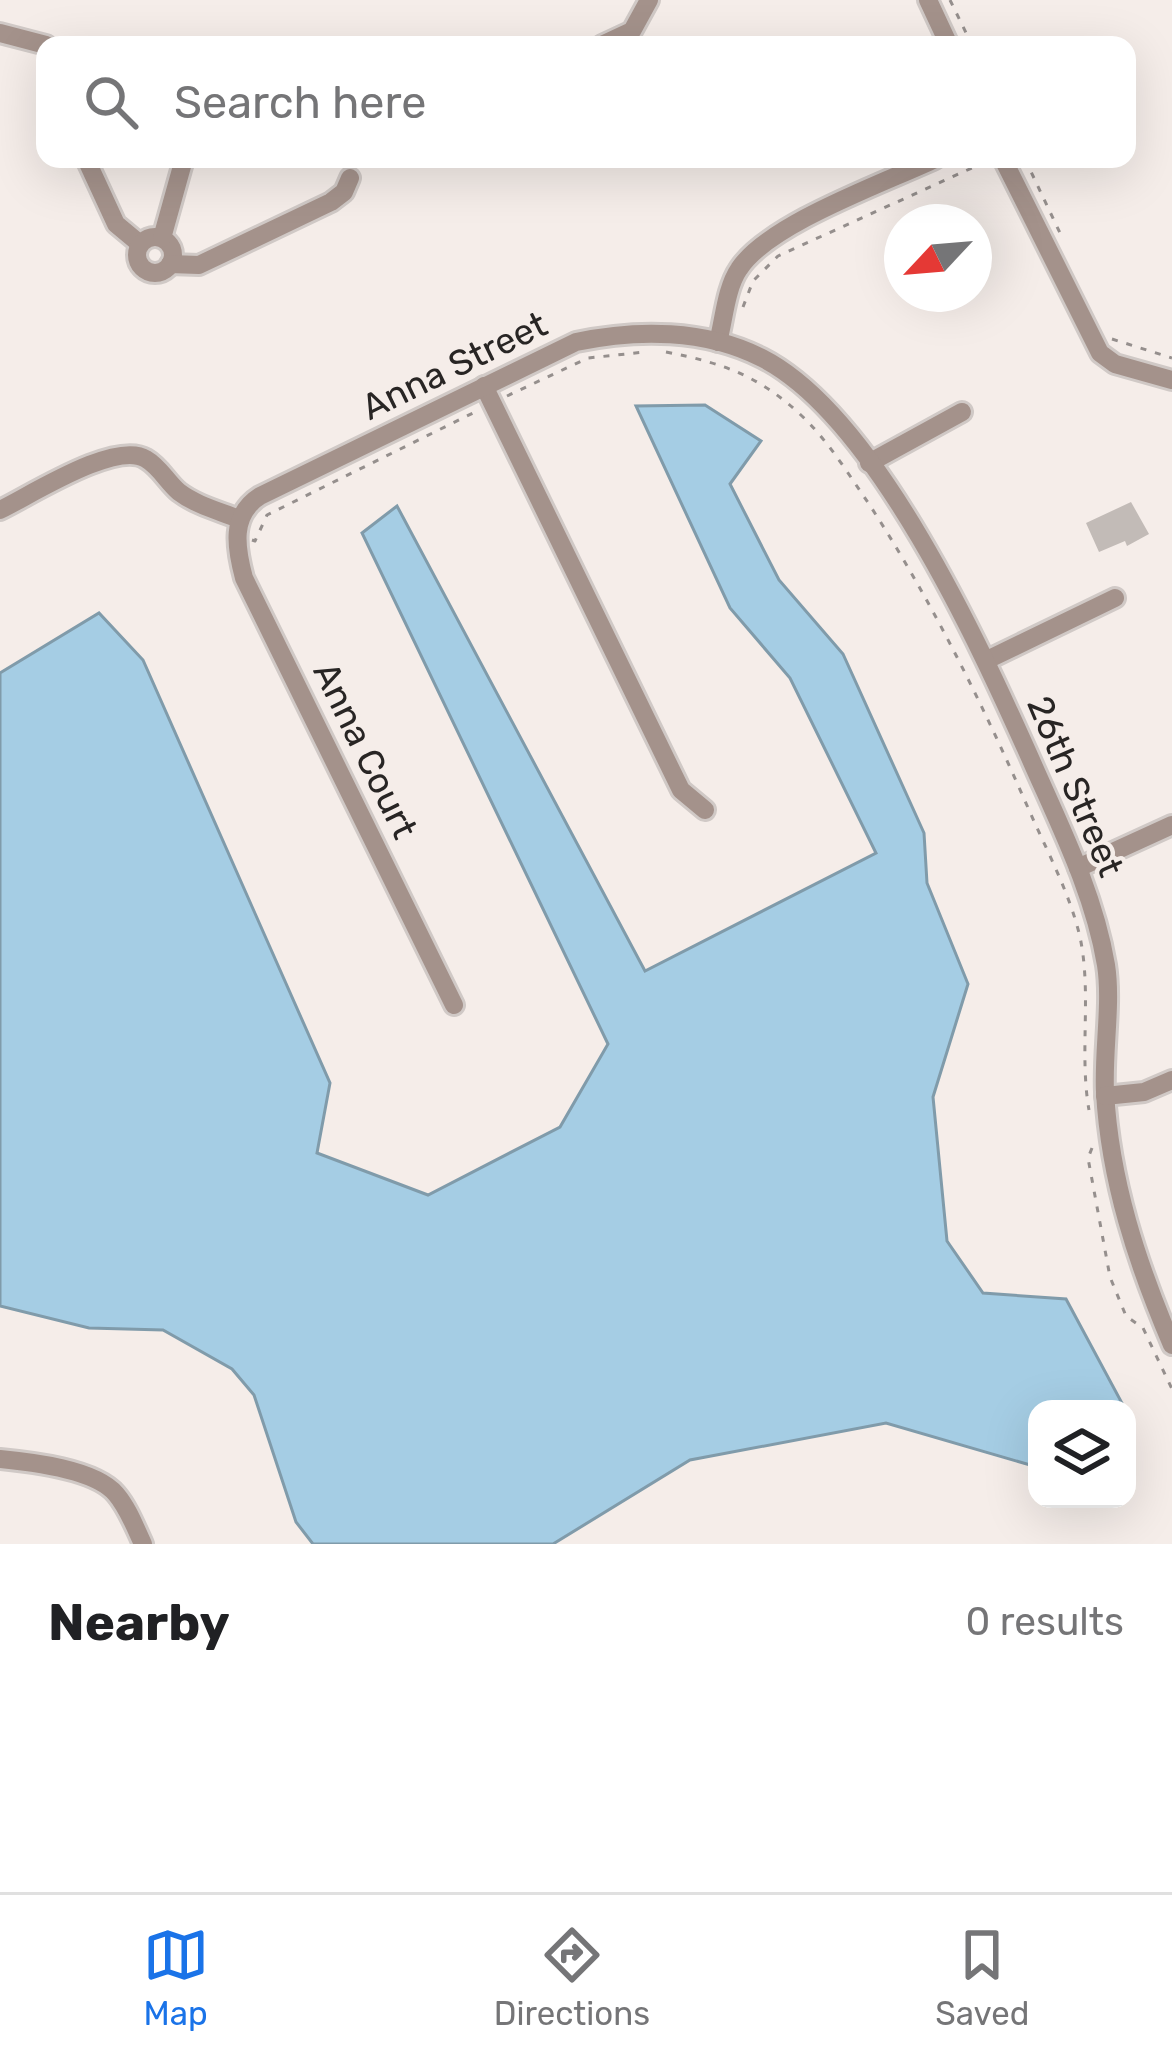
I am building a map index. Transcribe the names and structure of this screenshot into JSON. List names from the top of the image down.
{
  "streets": {
    "street": ["Anna Street", "Anna Court", "26th Street"]
  },
  "crossings": [
    ["Anna Street", "Anna Court"],
    ["Anna Street", "26th Street"]
  ],
  "north": "bottom left",
  "page": {
    "search": "Search here",
    "heading": ["Nearby", "0 results"],
    "nav": ["Map", "Directions", "Saved"]
  }
}
